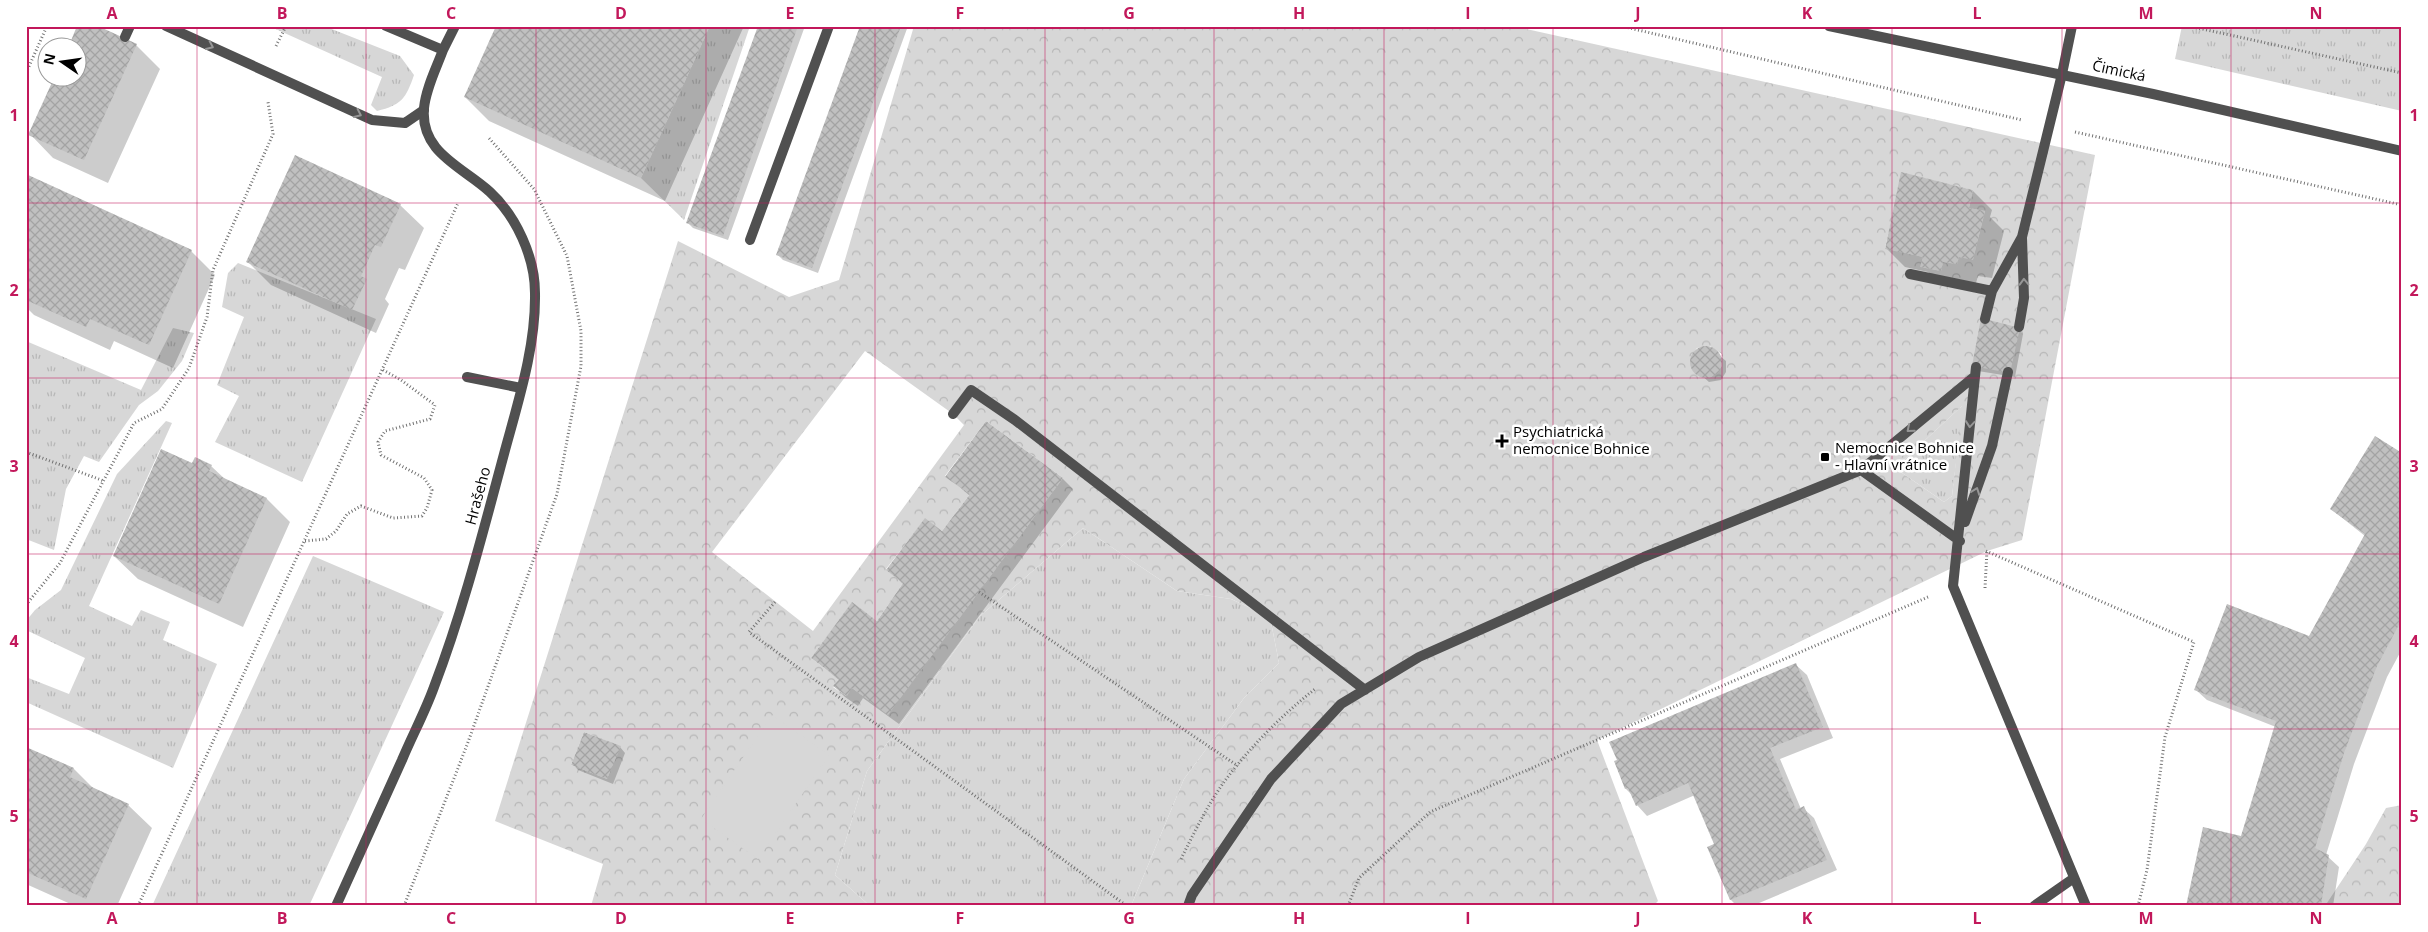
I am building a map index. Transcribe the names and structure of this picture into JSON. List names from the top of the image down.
{
  "streets": {
    "street": ["Čimická", "Hrašeho"]
  },
  "places": {
    "health": ["Psychiatrická nemocnice Bohnice"],
    "transit": ["Nemocnice Bohnice - Hlavní vrátnice"]
  },
  "north": "left",
  "grid": {
    "columns": [
      "A",
      "B",
      "C",
      "D",
      "E",
      "F",
      "G",
      "H",
      "I",
      "J",
      "K",
      "L",
      "M",
      "N"
    ],
    "rows": [
      "1",
      "2",
      "3",
      "4",
      "5"
    ]
  }
}
